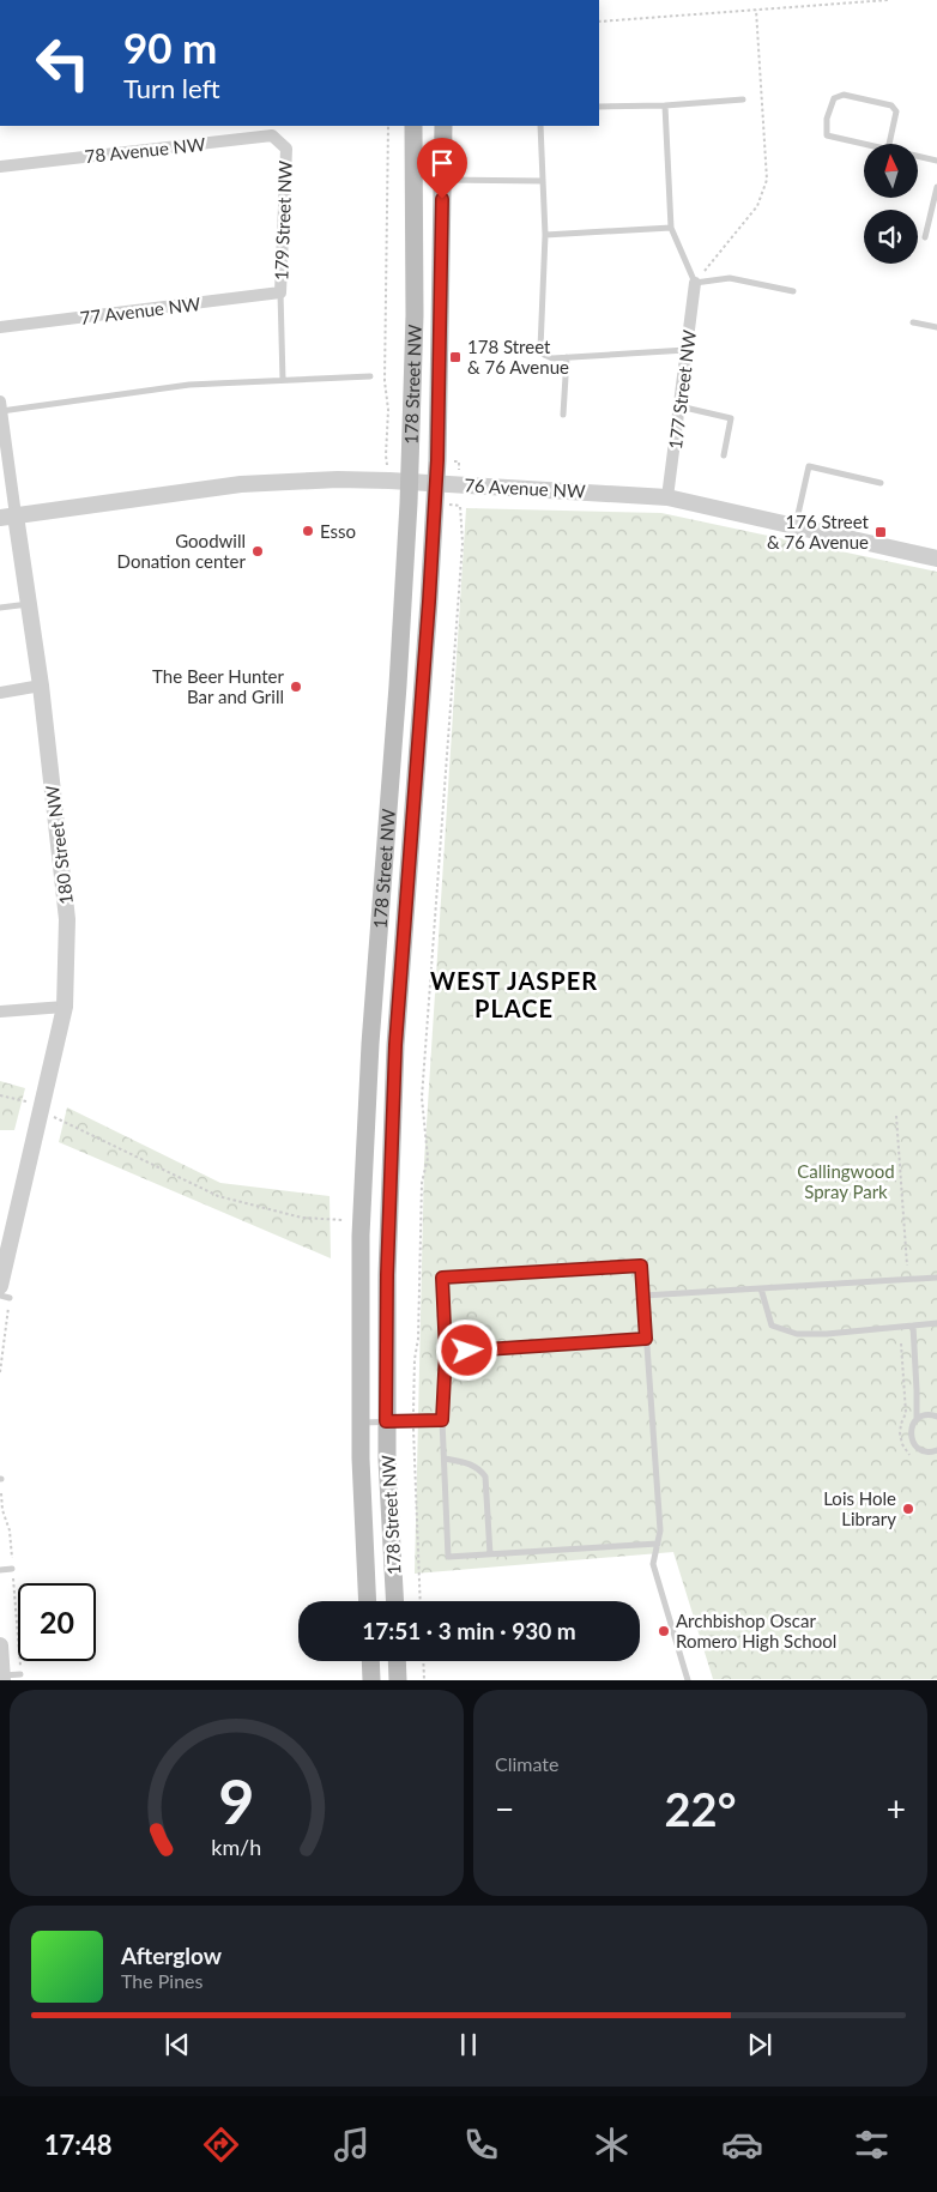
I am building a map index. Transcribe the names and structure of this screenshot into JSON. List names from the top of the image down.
{
  "streets": {
    "main road": ["178 Street NW"],
    "street": [
      "78 Avenue NW",
      "179 Street NW",
      "77 Avenue NW",
      "177 Street NW",
      "76 Avenue NW",
      "180 Street NW"
    ]
  },
  "crossings": [
    ["78 Avenue NW", "179 Street NW"],
    ["179 Street NW", "77 Avenue NW"],
    ["178 Street NW", "76 Avenue NW"],
    ["177 Street NW", "76 Avenue NW"],
    ["76 Avenue NW", "180 Street NW"]
  ],
  "districts": ["WEST JASPER PLACE"],
  "parks": ["Callingwood Spray Park"],
  "places": {
    "transit": ["178 Street & 76 Avenue", "176 Street & 76 Avenue"],
    "other": [
      "Esso",
      "Goodwill Donation center",
      "The Beer Hunter Bar and Grill",
      "Lois Hole Library",
      "Archbishop Oscar Romero High School"
    ]
  },
  "north": "top",
  "page": {
    "turn": ["90 m", "Turn left"],
    "limit": "20",
    "trip": "17:51 · 3 min · 930 m",
    "tile": "Climate",
    "heat": ["−", "22°", "+"],
    "song": ["Afterglow", "The Pines"],
    "tabs": "17:48",
    "gauge": ["9", "km/h"]
  }
}
